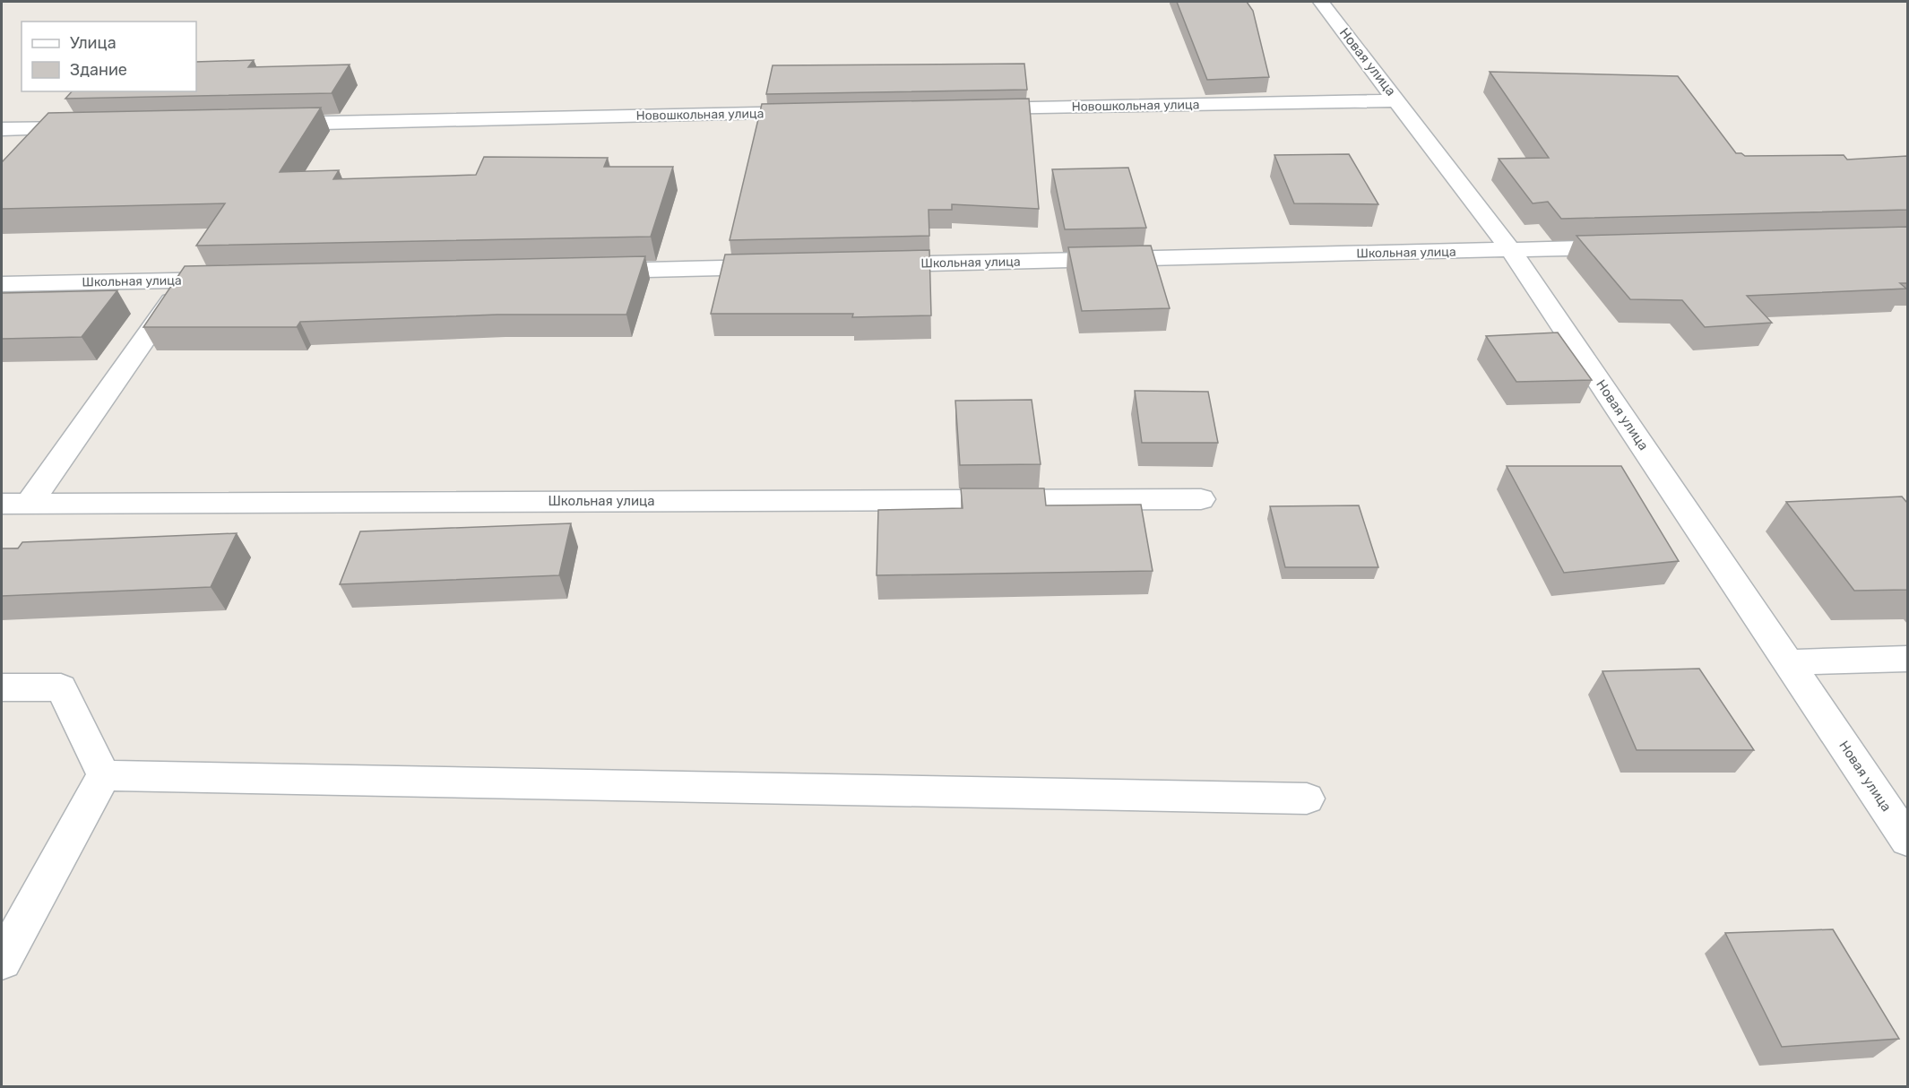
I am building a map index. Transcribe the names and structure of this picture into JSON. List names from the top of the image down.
{
  "streets": {
    "street": ["Новая улица", "Новошкольная улица", "Школьная улица"]
  },
  "crossings": [
    ["Новая улица", "Новошкольная улица"],
    ["Новая улица", "Школьная улица"]
  ],
  "legend": ["Улица", "Здание"]
}
